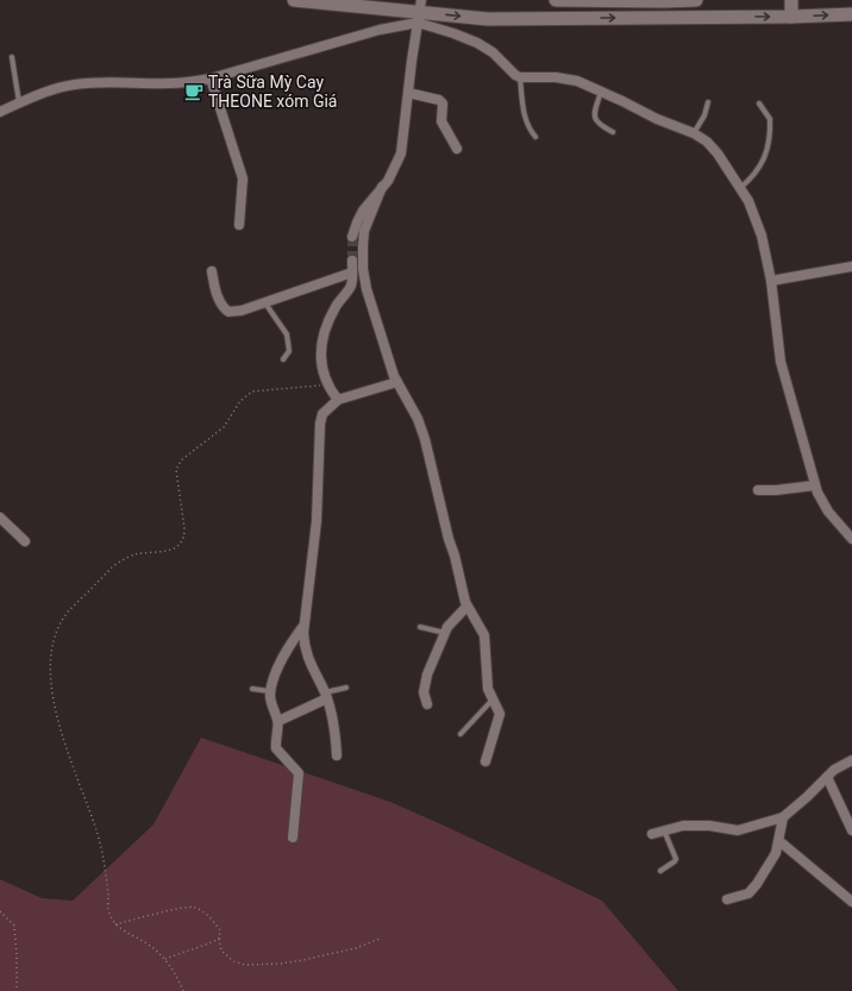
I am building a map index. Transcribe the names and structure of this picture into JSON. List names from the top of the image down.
{
  "places": {
    "cafe": ["Trà Sữa Mỳ Cay THEONE xóm Giá"]
  }
}
